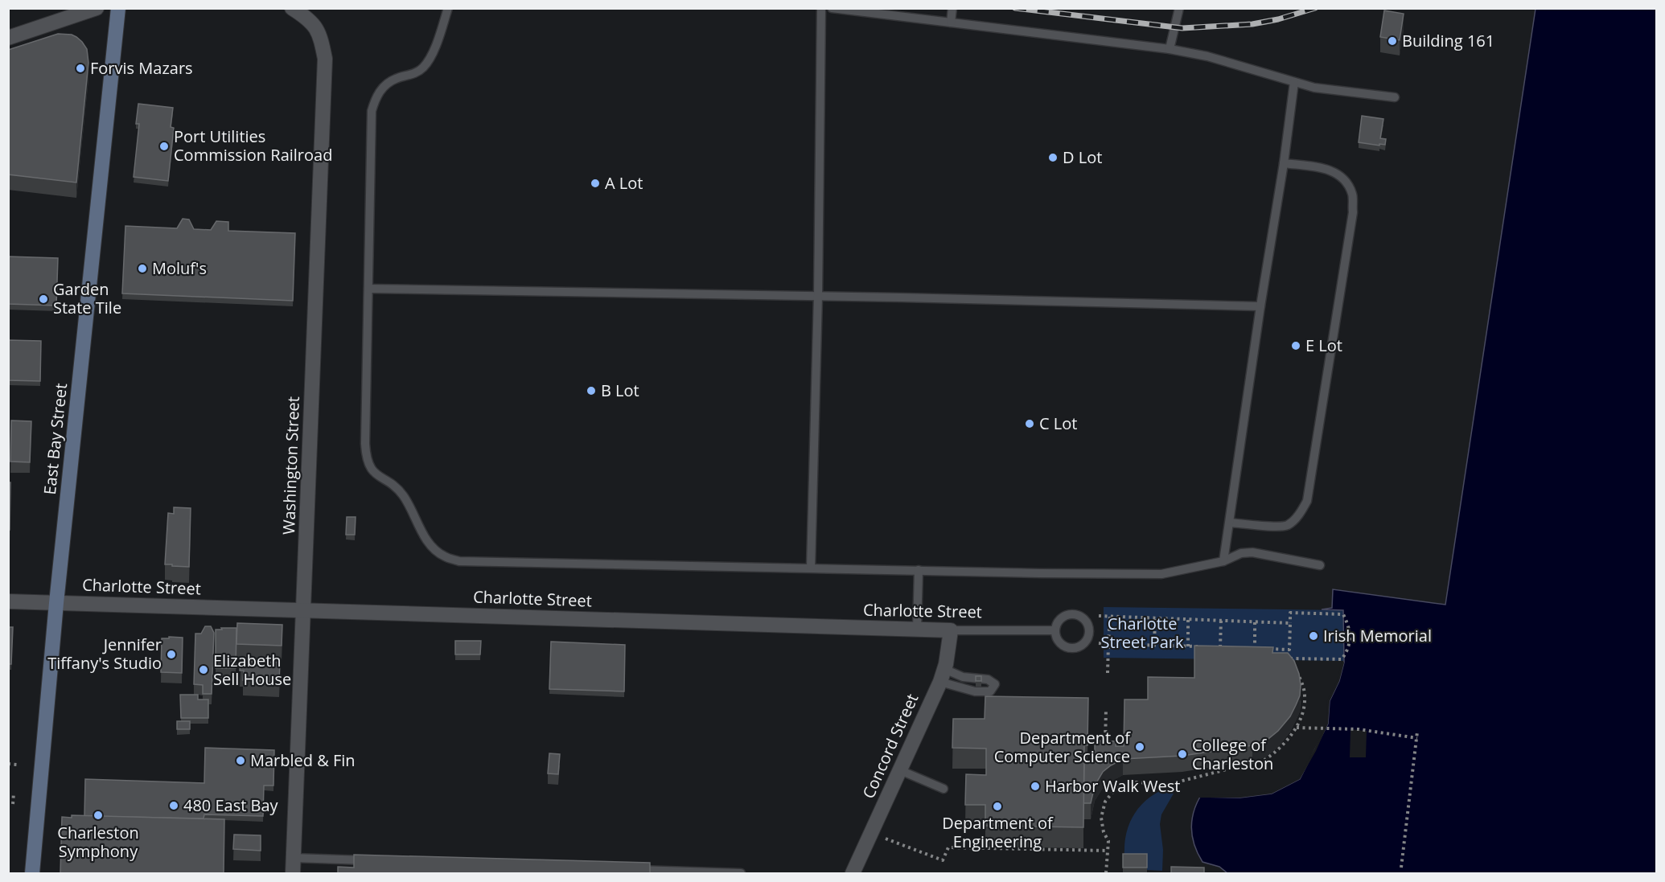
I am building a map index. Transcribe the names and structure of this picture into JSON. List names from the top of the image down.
{
  "streets": {
    "main road": ["East Bay Street"],
    "street": ["Washington Street", "Charlotte Street", "Concord Street"]
  },
  "crossings": [
    ["East Bay Street", "Charlotte Street"],
    ["Washington Street", "Charlotte Street"],
    ["Charlotte Street", "Concord Street"]
  ],
  "parks": ["Charlotte Street Park"],
  "places": [
    "Building 161",
    "Forvis Mazars",
    "Port Utilities Commission Railroad",
    "D Lot",
    "A Lot",
    "Moluf's",
    "Garden State Tile",
    "E Lot",
    "B Lot",
    "C Lot",
    "Irish Memorial",
    "Jennifer Tiffany's Studio",
    "Elizabeth Sell House",
    "Department of Computer Science",
    "College of Charleston",
    "Marbled & Fin",
    "Harbor Walk West",
    "480 East Bay",
    "Department of Engineering",
    "Charleston Symphony"
  ]
}
